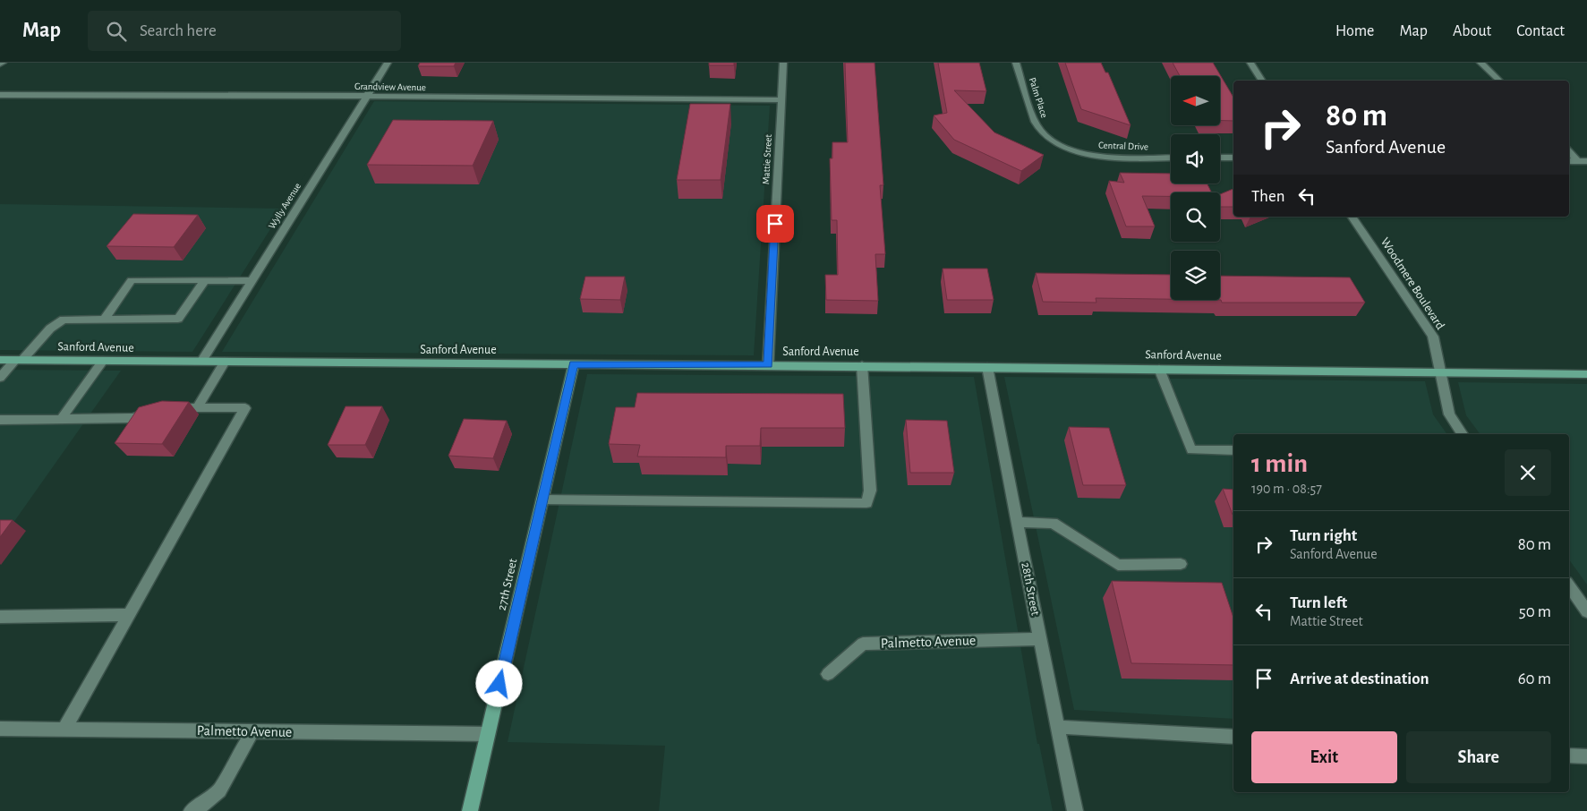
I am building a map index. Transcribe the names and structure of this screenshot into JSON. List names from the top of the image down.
{
  "streets": {
    "main road": ["Sanford Avenue", "27th Street"],
    "street": [
      "Grandview Avenue",
      "Palm Place",
      "Central Drive",
      "Mattie Street",
      "Wylly Avenue",
      "Woodmere Boulevard",
      "28th Street",
      "Palmetto Avenue"
    ]
  },
  "crossings": [
    ["Grandview Avenue", "Mattie Street"],
    ["Grandview Avenue", "Wylly Avenue"],
    ["Palm Place", "Central Drive"],
    ["Mattie Street", "Sanford Avenue"],
    ["Wylly Avenue", "Sanford Avenue"],
    ["Woodmere Boulevard", "Sanford Avenue"],
    ["Sanford Avenue", "27th Street"],
    ["Sanford Avenue", "28th Street"],
    ["27th Street", "Palmetto Avenue"],
    ["28th Street", "Palmetto Avenue"]
  ],
  "north": "left",
  "page": {
    "header": "Map",
    "search": "Search here",
    "nav": [
      "Home",
      "Map",
      "About",
      "Contact"
    ],
    "turn": ["80 m", "Sanford Avenue"],
    "then": "Then",
    "heading": ["1 min", "190 m · 08:57"],
    "list": [
      {
        "name": "Turn right",
        "note": "Sanford Avenue",
        "value": "80 m"
      },
      {
        "name": "Turn left",
        "note": "Mattie Street",
        "value": "50 m"
      },
      {
        "name": "Arrive at destination",
        "value": "60 m"
      }
    ],
    "buttons": ["Exit", "Share"]
  }
}
